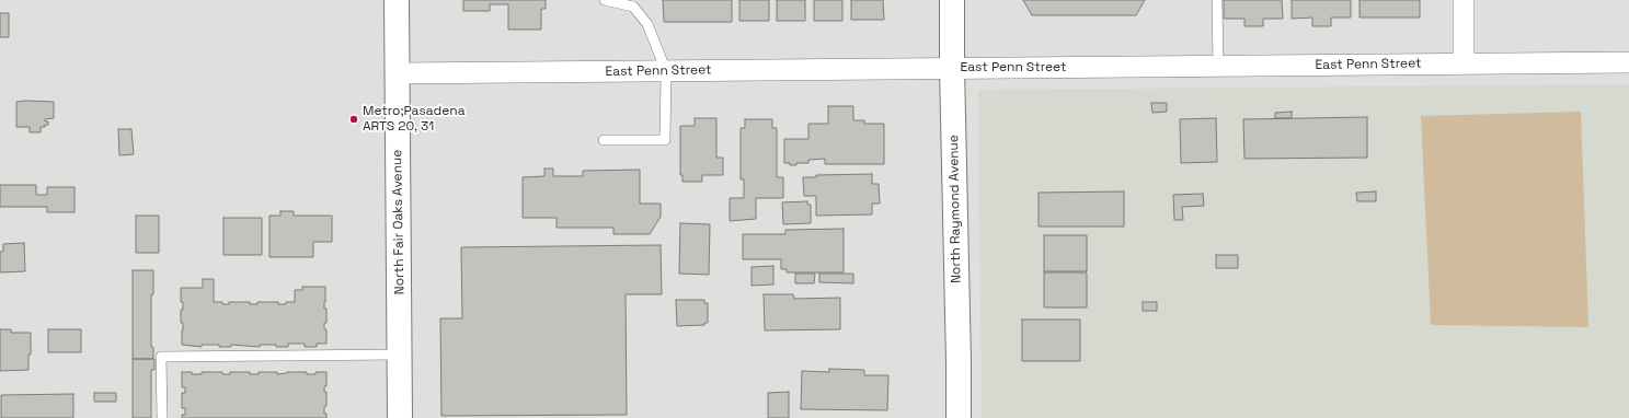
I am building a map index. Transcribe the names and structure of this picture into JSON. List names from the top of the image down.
{
  "streets": {
    "main road": ["North Raymond Avenue", "North Fair Oaks Avenue"],
    "street": ["East Penn Street"]
  },
  "crossings": [
    ["East Penn Street", "North Raymond Avenue"],
    ["East Penn Street", "North Fair Oaks Avenue"]
  ],
  "places": ["Metro;Pasadena ARTS 20, 31"]
}
